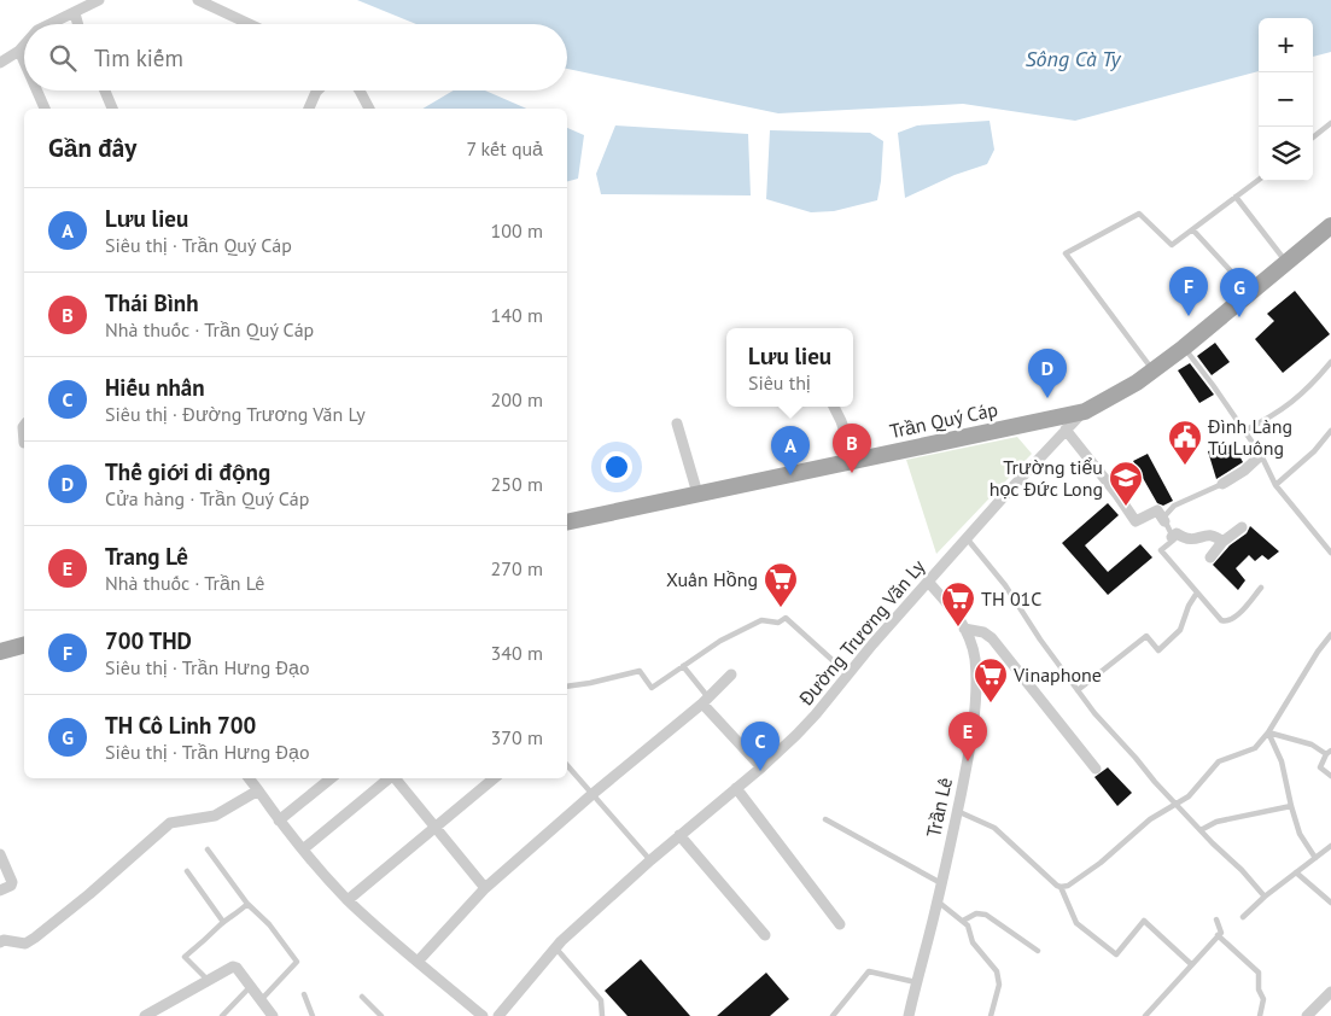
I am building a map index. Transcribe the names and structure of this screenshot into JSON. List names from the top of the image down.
{
  "streets": {
    "main road": ["Trần Quý Cáp"],
    "street": ["Đường Trương Văn Ly", "Trần Lê"]
  },
  "crossings": [
    ["Trần Quý Cáp", "Đường Trương Văn Ly"],
    ["Đường Trương Văn Ly", "Trần Lê"]
  ],
  "water": ["Sông Cà Ty"],
  "places": {
    "public building": ["Đình Làng Tú Luông"],
    "school or university": ["Trường tiểu học Đức Long"],
    "supermarket": ["Xuân Hồng", "TH 01C", "Vinaphone"]
  },
  "page": {
    "map_buttons": ["+", "−"],
    "search": "Tìm kiếm",
    "heading": ["Gần đây", "7 kết quả"],
    "list": [
      {
        "mark": "A",
        "name": "Lưu lieu",
        "note": "Siêu thị · Trần Quý Cáp",
        "value": "100 m"
      },
      {
        "mark": "B",
        "name": "Thái Bình",
        "note": "Nhà thuốc · Trần Quý Cáp",
        "value": "140 m"
      },
      {
        "mark": "C",
        "name": "Hiếu nhân",
        "note": "Siêu thị · Đường Trương Văn Ly",
        "value": "200 m"
      },
      {
        "mark": "D",
        "name": "Thế giới di động",
        "note": "Cửa hàng · Trần Quý Cáp",
        "value": "250 m"
      },
      {
        "mark": "E",
        "name": "Trang Lê",
        "note": "Nhà thuốc · Trần Lê",
        "value": "270 m"
      },
      {
        "mark": "F",
        "name": "700 THD",
        "note": "Siêu thị · Trần Hưng Đạo",
        "value": "340 m"
      },
      {
        "mark": "G",
        "name": "TH Cô Linh 700",
        "note": "Siêu thị · Trần Hưng Đạo",
        "value": "370 m"
      }
    ],
    "pins": [
      "F",
      "G",
      "D",
      "B",
      "A",
      "E",
      "C"
    ],
    "popup": ["Lưu lieu", "Siêu thị"]
  }
}
